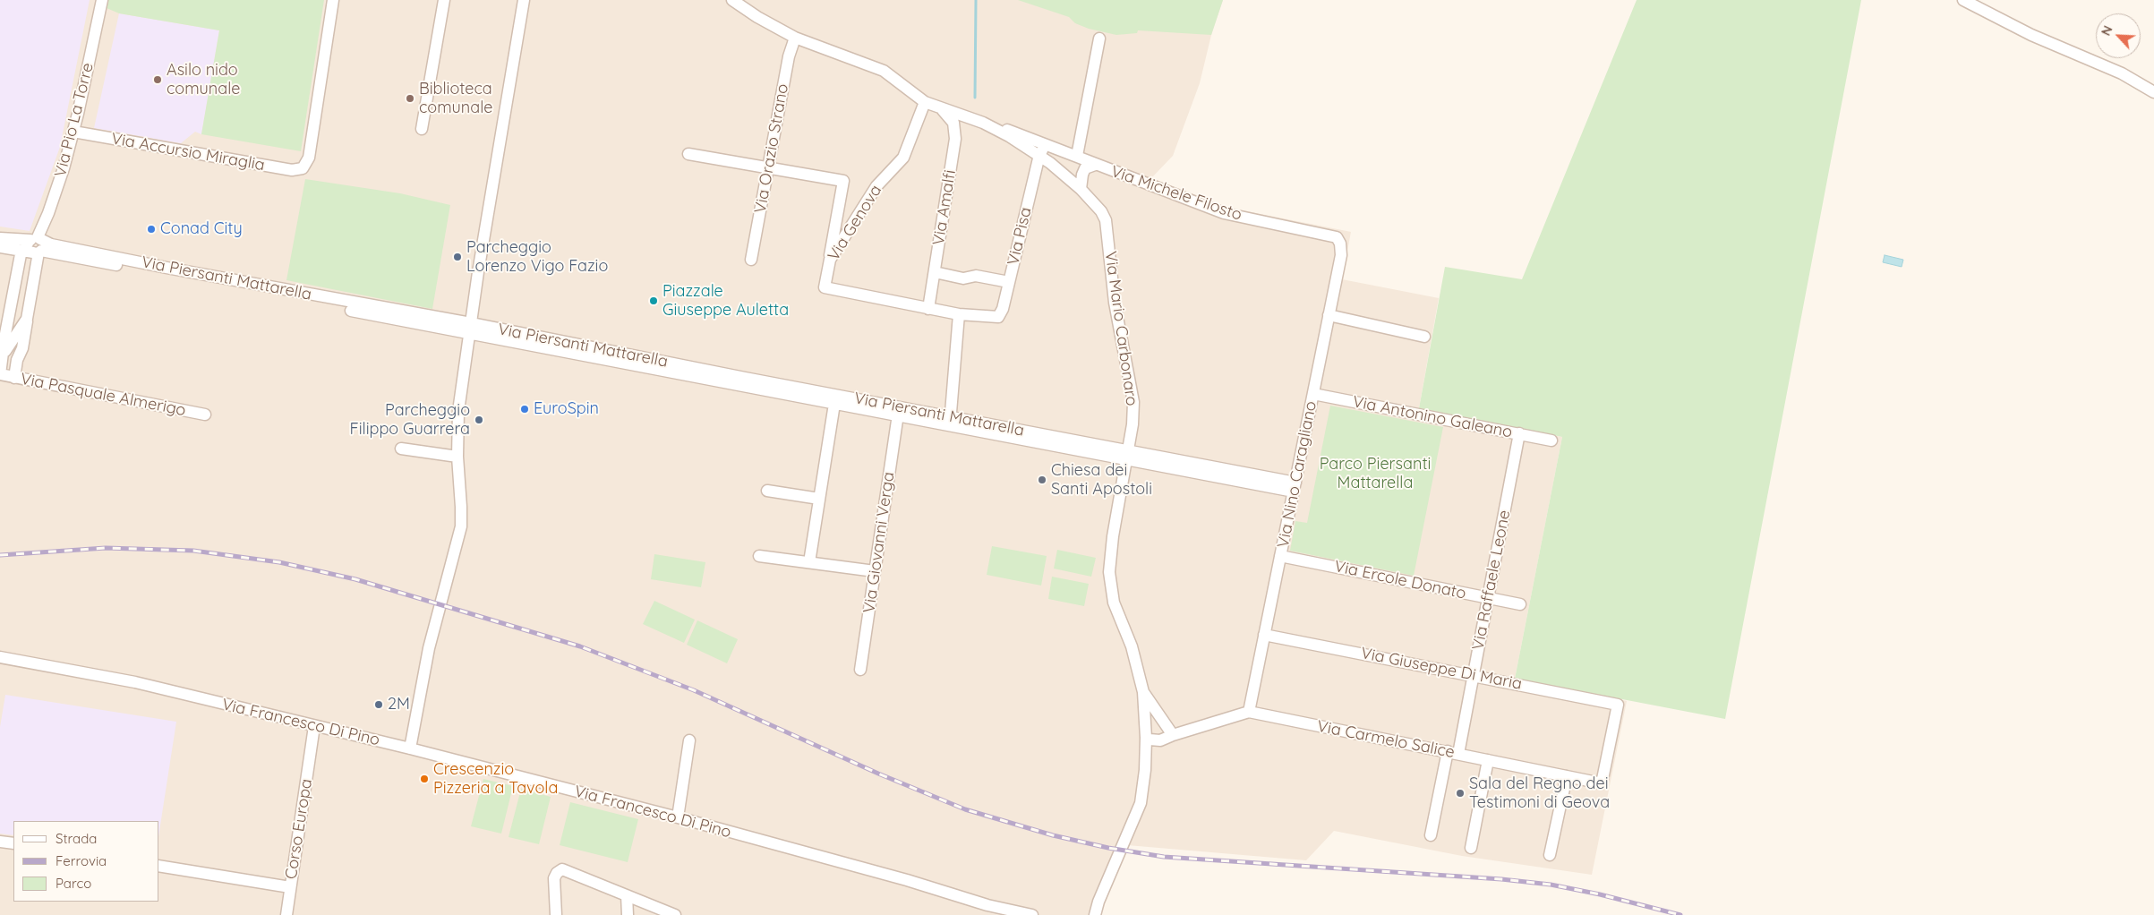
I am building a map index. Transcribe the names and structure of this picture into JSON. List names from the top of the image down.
{
  "streets": {
    "street": [
      "Via Pio La Torre",
      "Via Orazio Strano",
      "Via Accursio Miraglia",
      "Via Michele Filosto",
      "Via Amalfi",
      "Via Genova",
      "Via Pisa",
      "Via Piersanti Mattarella",
      "Via Mario Carbonaro",
      "Via Pasquale Almerigo",
      "Via Antonino Galeano",
      "Via Nino Caragliano",
      "Via Giovanni Verga",
      "Via Ercole Donato",
      "Via Raffaele Leone",
      "Via Giuseppe Di Maria",
      "Via Francesco Di Pino",
      "Via Carmelo Salice",
      "Corso Europa"
    ]
  },
  "crossings": [
    ["Via Pio La Torre", "Via Accursio Miraglia"],
    ["Via Pio La Torre", "Via Piersanti Mattarella"],
    ["Via Pio La Torre", "Via Pasquale Almerigo"],
    ["Via Orazio Strano", "Via Mario Carbonaro"],
    ["Via Michele Filosto", "Via Mario Carbonaro"],
    ["Via Michele Filosto", "Via Nino Caragliano"],
    ["Via Amalfi", "Via Genova"],
    ["Via Amalfi", "Via Mario Carbonaro"],
    ["Via Genova", "Via Pisa"],
    ["Via Genova", "Via Mario Carbonaro"],
    ["Via Pisa", "Via Mario Carbonaro"],
    ["Via Piersanti Mattarella", "Via Mario Carbonaro"],
    ["Via Piersanti Mattarella", "Via Nino Caragliano"],
    ["Via Piersanti Mattarella", "Via Giovanni Verga"],
    ["Via Antonino Galeano", "Via Nino Caragliano"],
    ["Via Antonino Galeano", "Via Raffaele Leone"],
    ["Via Nino Caragliano", "Via Ercole Donato"],
    ["Via Nino Caragliano", "Via Giuseppe Di Maria"],
    ["Via Nino Caragliano", "Via Carmelo Salice"],
    ["Via Ercole Donato", "Via Raffaele Leone"],
    ["Via Raffaele Leone", "Via Giuseppe Di Maria"],
    ["Via Raffaele Leone", "Via Carmelo Salice"],
    ["Via Giuseppe Di Maria", "Via Carmelo Salice"],
    ["Via Francesco Di Pino", "Corso Europa"]
  ],
  "parks": ["Parco Piersanti Mattarella"],
  "places": [
    "Asilo nido comunale",
    "Biblioteca comunale",
    "Conad City",
    "Parcheggio Lorenzo Vigo Fazio",
    "Piazzale Giuseppe Auletta",
    "EuroSpin",
    "Parcheggio Filippo Guarrera",
    "Chiesa dei Santi Apostoli",
    "2M",
    "Crescenzio Pizzeria a Tavola",
    "Sala del Regno dei Testimoni di Geova"
  ],
  "legend": ["Strada", "Ferrovia", "Parco"],
  "north": "top left"
}
